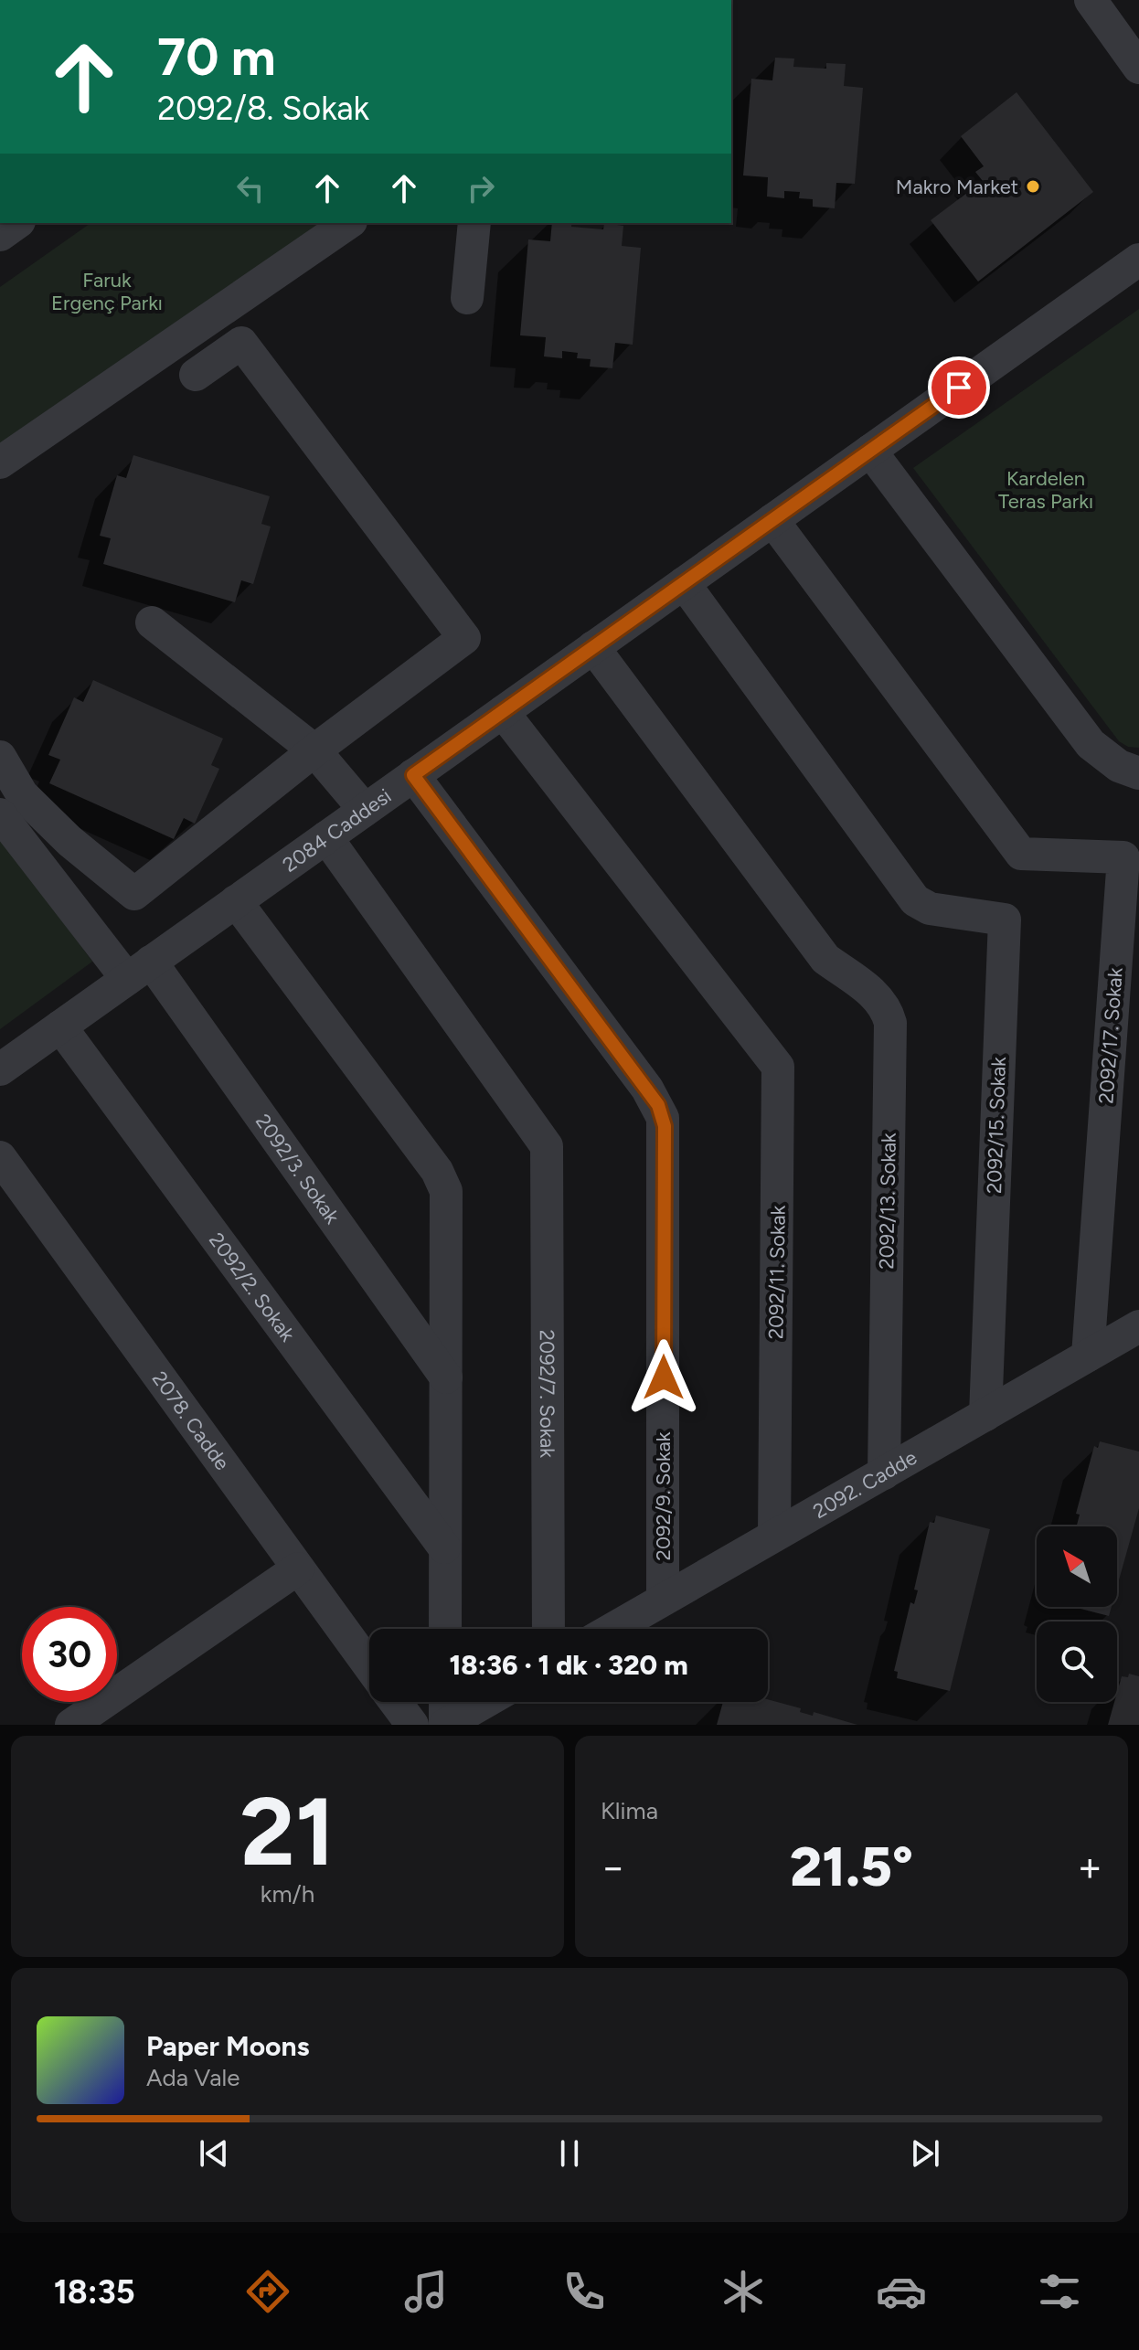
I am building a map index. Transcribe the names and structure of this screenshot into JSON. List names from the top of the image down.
{
  "streets": {
    "street": [
      "2084 Caddesi",
      "2092/17. Sokak",
      "2092/15. Sokak",
      "2092/3. Sokak",
      "2092/13. Sokak",
      "2092/11. Sokak",
      "2092/2. Sokak",
      "2092/7. Sokak",
      "2078. Cadde",
      "2092. Cadde",
      "2092/9. Sokak"
    ]
  },
  "crossings": [
    ["2084 Caddesi", "2092/17. Sokak"],
    ["2084 Caddesi", "2092/15. Sokak"],
    ["2084 Caddesi", "2092/3. Sokak"],
    ["2084 Caddesi", "2092/13. Sokak"],
    ["2084 Caddesi", "2092/11. Sokak"],
    ["2084 Caddesi", "2092/2. Sokak"],
    ["2084 Caddesi", "2092/7. Sokak"],
    ["2084 Caddesi", "2092/9. Sokak"],
    ["2092/17. Sokak", "2092. Cadde"],
    ["2092/15. Sokak", "2092. Cadde"],
    ["2092/13. Sokak", "2092. Cadde"],
    ["2092/11. Sokak", "2092. Cadde"],
    ["2092. Cadde", "2092/9. Sokak"]
  ],
  "parks": ["Faruk Ergenç Parkı", "Kardelen Teras Parkı"],
  "places": ["Makro Market"],
  "north": "top left",
  "page": {
    "turn": ["70 m", "2092/8. Sokak"],
    "limit": "30",
    "trip": "18:36 · 1 dk · 320 m",
    "tile": [
      ["21", "km/h"],
      "Klima"
    ],
    "heat": ["−", "21.5°", "+"],
    "song": ["Paper Moons", "Ada Vale"],
    "tabs": "18:35"
  }
}
